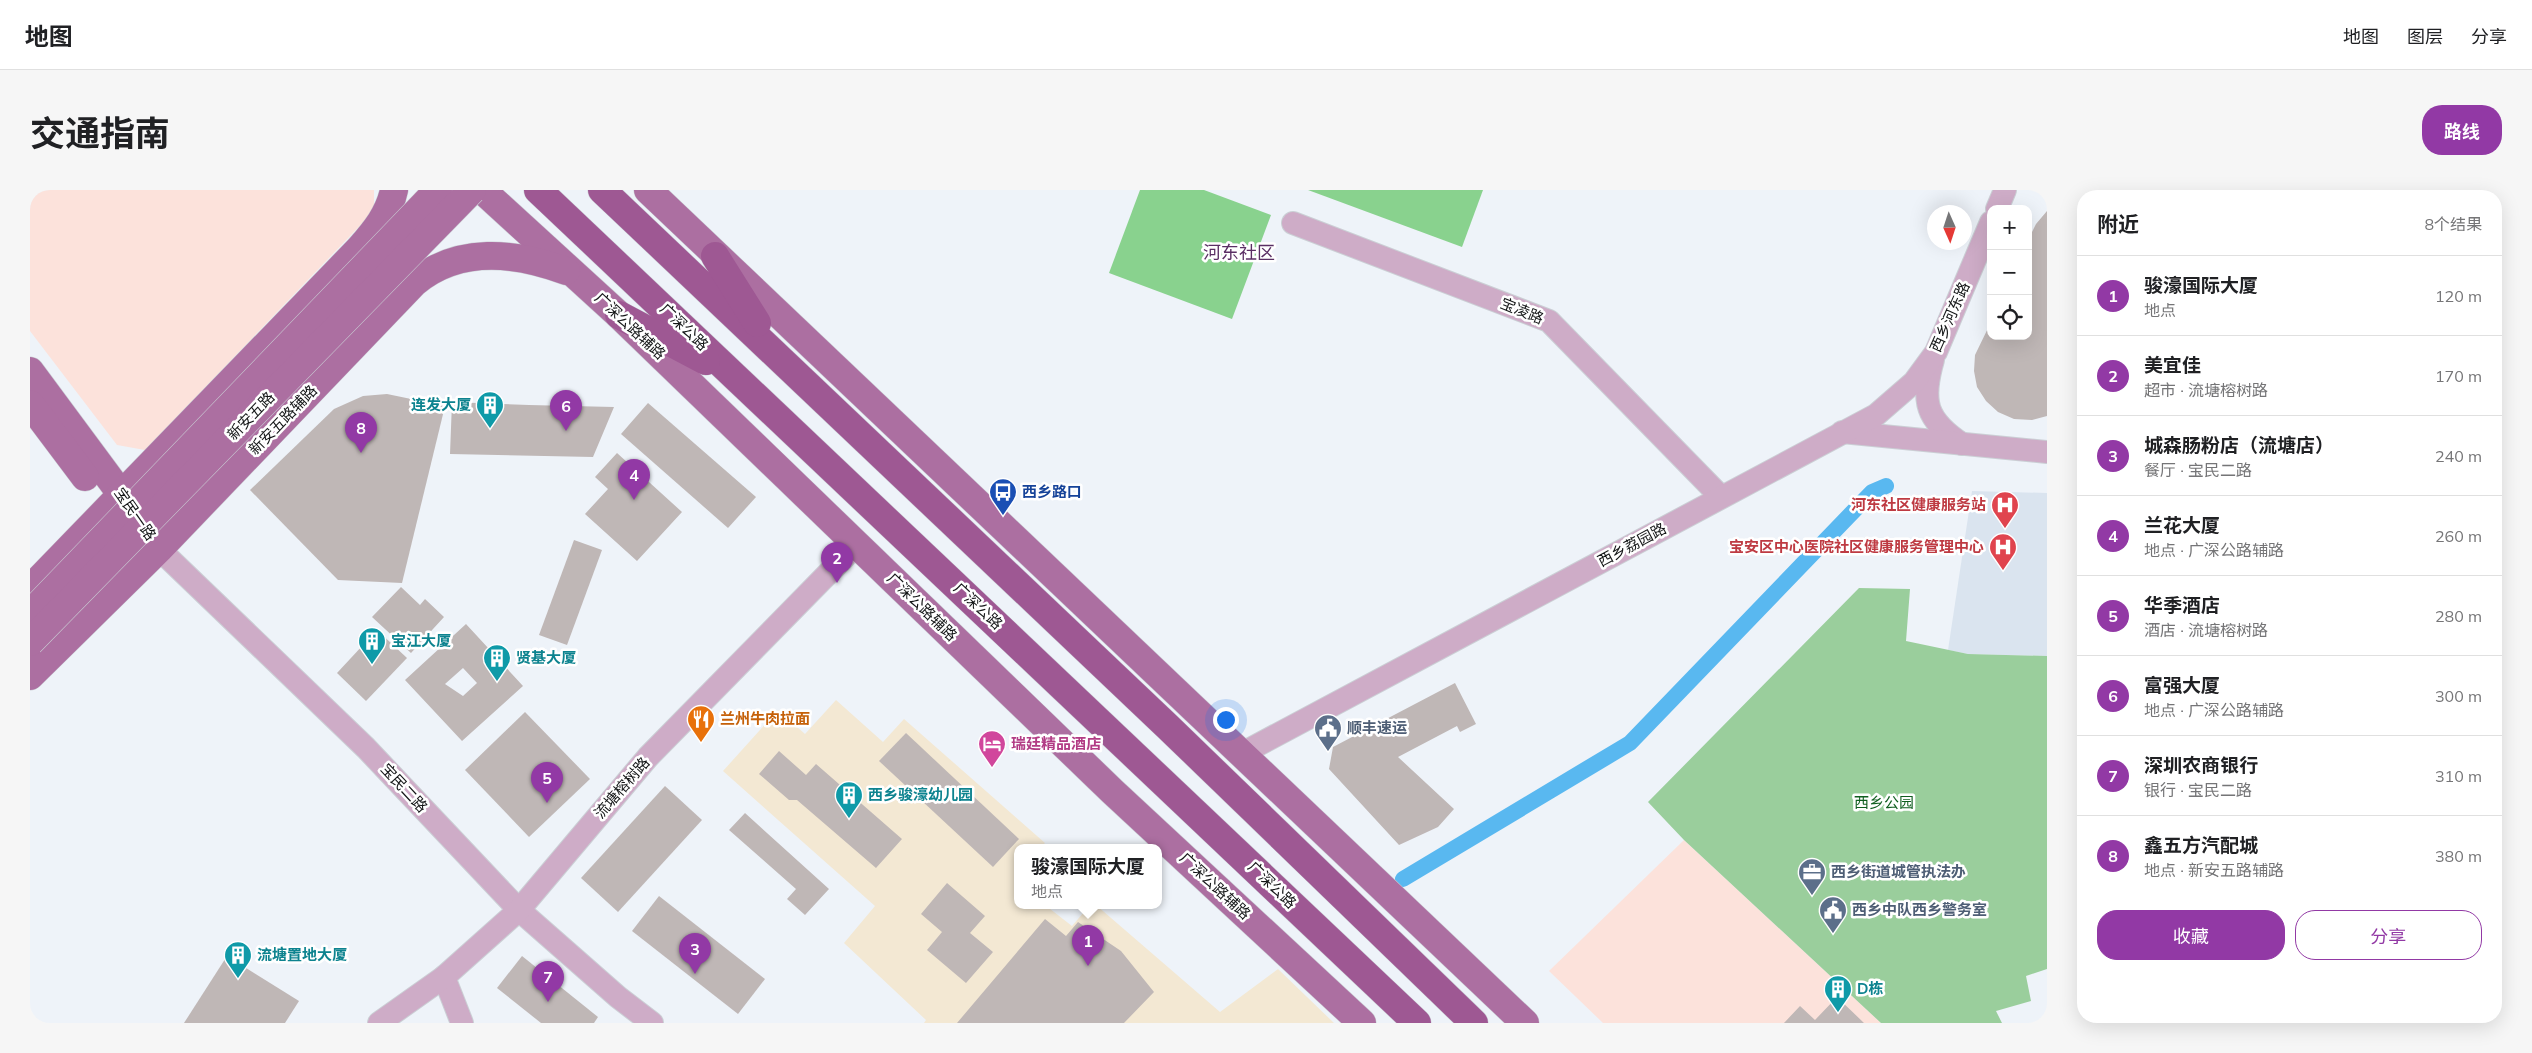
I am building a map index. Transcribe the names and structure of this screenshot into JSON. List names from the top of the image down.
{
  "streets": {
    "highway": ["广深公路"],
    "main road": [
      "广深公路辅路",
      "新安五路",
      "新安五路辅路",
      "宝民一路"
    ],
    "street": [
      "宝凌路",
      "西乡河东路",
      "西乡荔园路",
      "宝民二路",
      "流塘榕树路"
    ]
  },
  "crossings": [
    ["宝凌路", "西乡荔园路"],
    ["西乡河东路", "西乡荔园路"],
    ["广深公路辅路", "新安五路辅路"],
    ["广深公路辅路", "流塘榕树路"],
    ["新安五路辅路", "宝民一路"],
    ["新安五路辅路", "宝民二路"],
    ["宝民一路", "宝民二路"],
    ["宝民二路", "流塘榕树路"]
  ],
  "districts": ["河东社区"],
  "parks": ["西乡公园"],
  "places": {
    "building": [
      "连发大厦",
      "宝江大厦",
      "贤基大厦",
      "西乡骏濠幼儿园",
      "流塘置地大厦",
      "D栋"
    ],
    "bus stop": ["西乡路口"],
    "hospital": ["河东社区健康服务站", "宝安区中心医院社区健康服务管理中心"],
    "restaurant": ["兰州牛肉拉面"],
    "public building": ["顺丰速运", "西乡中队西乡警务室"],
    "hotel": ["瑞廷精品酒店"],
    "office": ["西乡街道城管执法办"]
  },
  "north": "bottom",
  "page": {
    "header": "地图",
    "nav": ["地图", "图层", "分享"],
    "title": "交通指南",
    "buttons": [
      "路线",
      ["收藏", "分享"]
    ],
    "heading": ["附近", "8个结果"],
    "map_buttons": ["+", "−"],
    "list": [
      {
        "mark": "1",
        "name": "骏濠国际大厦",
        "note": "地点",
        "value": "120 m"
      },
      {
        "mark": "2",
        "name": "美宜佳",
        "note": "超市 · 流塘榕树路",
        "value": "170 m"
      },
      {
        "mark": "3",
        "name": "城森肠粉店（流塘店）",
        "note": "餐厅 · 宝民二路",
        "value": "240 m"
      },
      {
        "mark": "4",
        "name": "兰花大厦",
        "note": "地点 · 广深公路辅路",
        "value": "260 m"
      },
      {
        "mark": "5",
        "name": "华季酒店",
        "note": "酒店 · 流塘榕树路",
        "value": "280 m"
      },
      {
        "mark": "6",
        "name": "富强大厦",
        "note": "地点 · 广深公路辅路",
        "value": "300 m"
      },
      {
        "mark": "7",
        "name": "深圳农商银行",
        "note": "银行 · 宝民二路",
        "value": "310 m"
      },
      {
        "mark": "8",
        "name": "鑫五方汽配城",
        "note": "地点 · 新安五路辅路",
        "value": "380 m"
      }
    ],
    "pins": [
      "6",
      "8",
      "4",
      "2",
      "5",
      "1",
      "3",
      "7"
    ],
    "popup": ["骏濠国际大厦", "地点"]
  }
}
